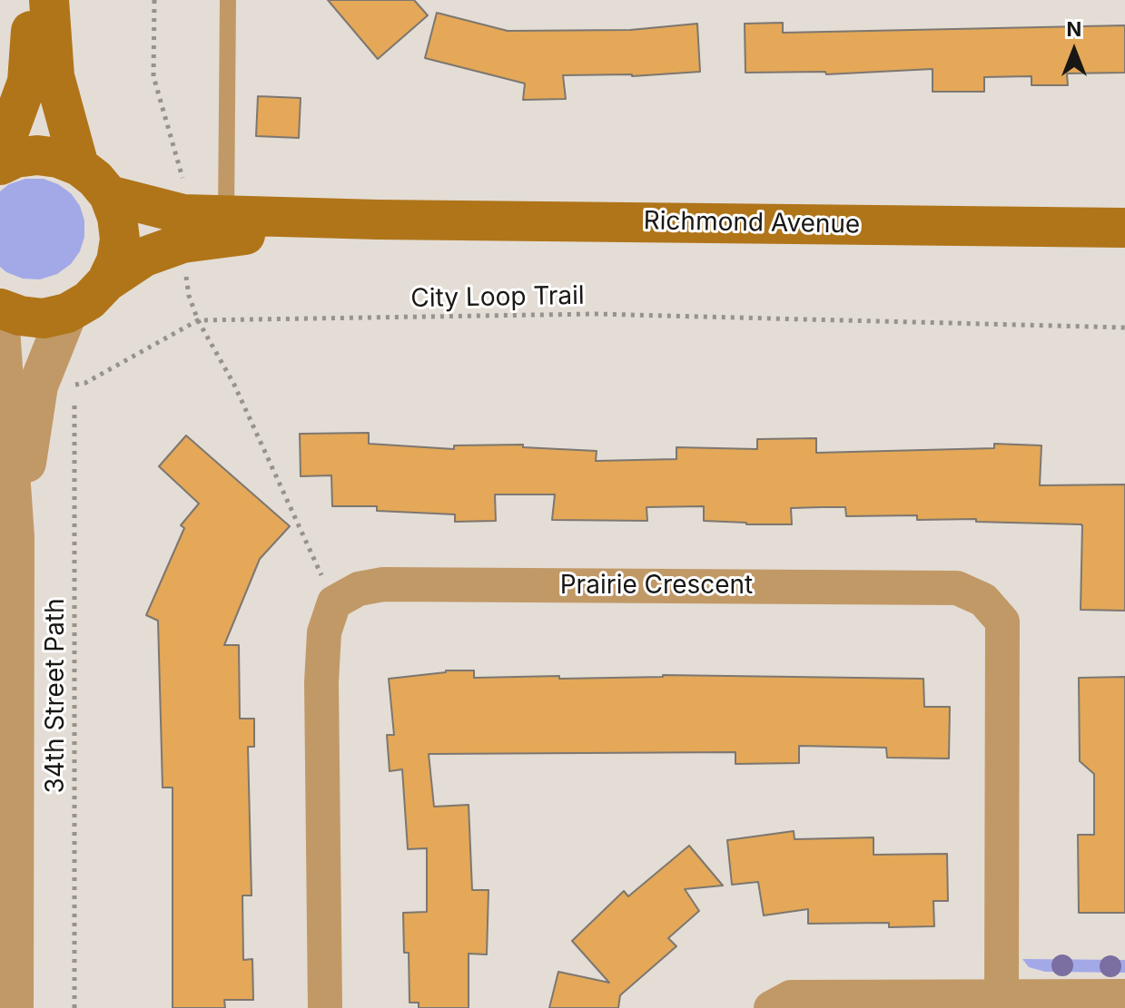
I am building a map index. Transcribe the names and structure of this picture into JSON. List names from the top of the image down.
{
  "streets": {
    "main road": ["Richmond Avenue"],
    "street": ["Prairie Crescent"],
    "path": ["City Loop Trail", "34th Street Path"]
  },
  "north": "top"
}
